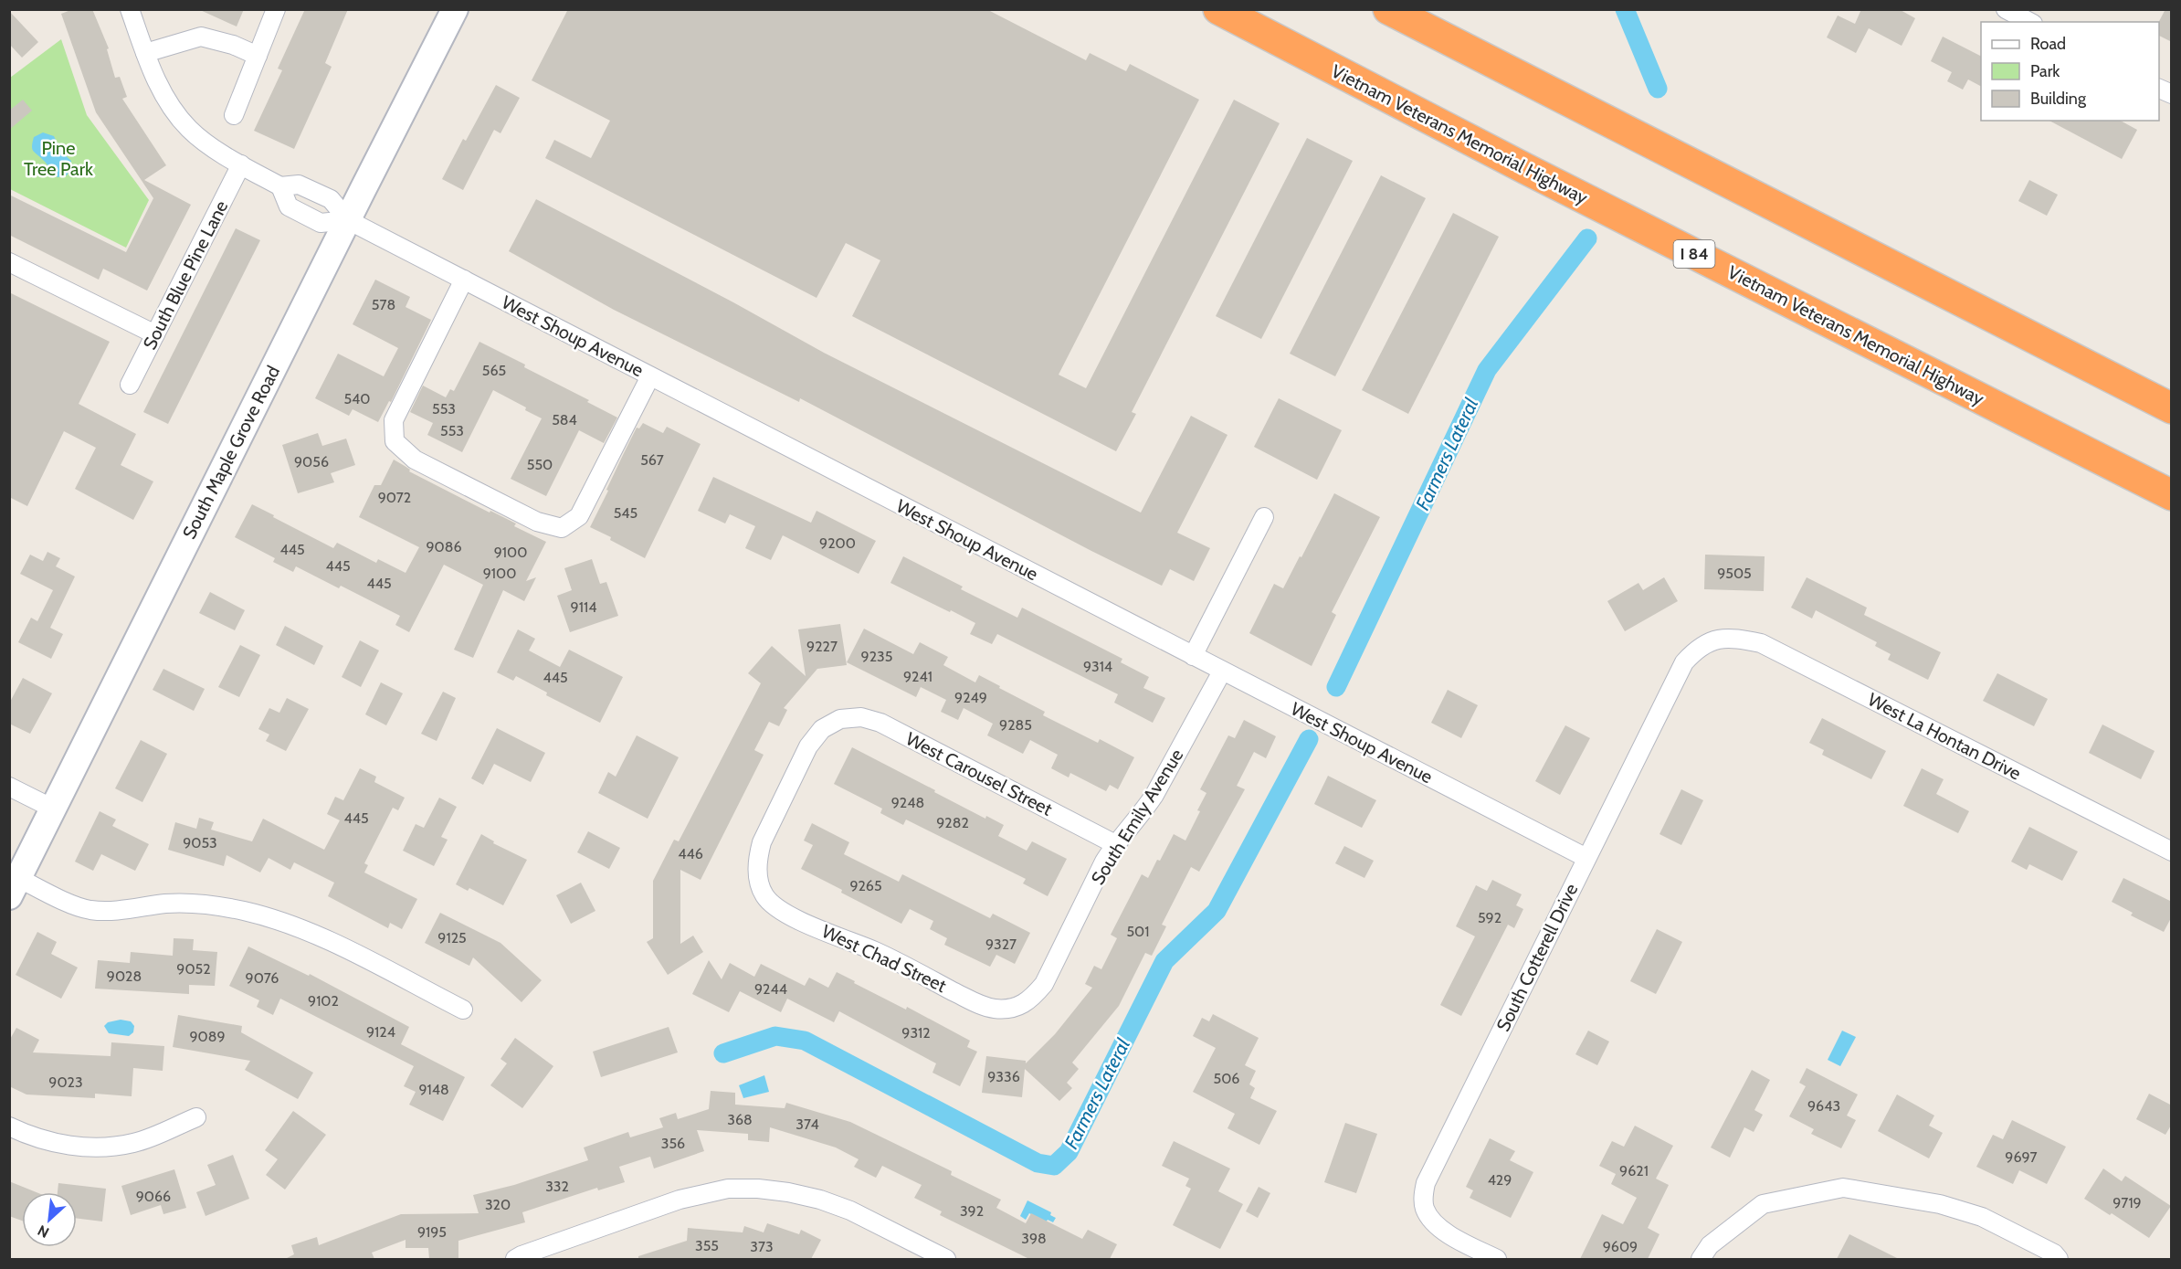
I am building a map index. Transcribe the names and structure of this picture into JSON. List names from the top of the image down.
{
  "streets": {
    "highway": ["Vietnam Veterans Memorial Highway", "I 84"],
    "main road": ["South Maple Grove Road"],
    "street": [
      "South Blue Pine Lane",
      "West Shoup Avenue",
      "West La Hontan Drive",
      "West Carousel Street",
      "South Emily Avenue",
      "South Cotterell Drive",
      "West Chad Street"
    ]
  },
  "crossings": [
    ["West Shoup Avenue", "South Maple Grove Road"],
    ["West Shoup Avenue", "South Emily Avenue"],
    ["West Shoup Avenue", "South Cotterell Drive"],
    ["West La Hontan Drive", "South Cotterell Drive"],
    ["West Carousel Street", "South Emily Avenue"],
    ["West Carousel Street", "West Chad Street"],
    ["South Emily Avenue", "West Chad Street"]
  ],
  "water": ["Farmers Lateral"],
  "parks": ["Pine Tree Park"],
  "house_numbers": [
    "578",
    "565",
    "540",
    "553",
    "584",
    "553",
    "567",
    "9056",
    "550",
    "9072",
    "545",
    "9200",
    "9086",
    "445",
    "9100",
    "445",
    "9100",
    "9505",
    "445",
    "9114",
    "9227",
    "9235",
    "9314",
    "9241",
    "445",
    "9249",
    "9285",
    "9248",
    "445",
    "9282",
    "9053",
    "446",
    "9265",
    "592",
    "501",
    "9125",
    "9327",
    "9052",
    "9028",
    "9076",
    "9244",
    "9102",
    "9124",
    "9312",
    "9089",
    "9336",
    "506",
    "9023",
    "9148",
    "9643",
    "368",
    "374",
    "356",
    "9697",
    "9621",
    "429",
    "332",
    "9066",
    "9719",
    "320",
    "392",
    "9195",
    "398",
    "355",
    "373",
    "9609"
  ],
  "legend": ["Road", "Park", "Building"],
  "north": "bottom left"
}
